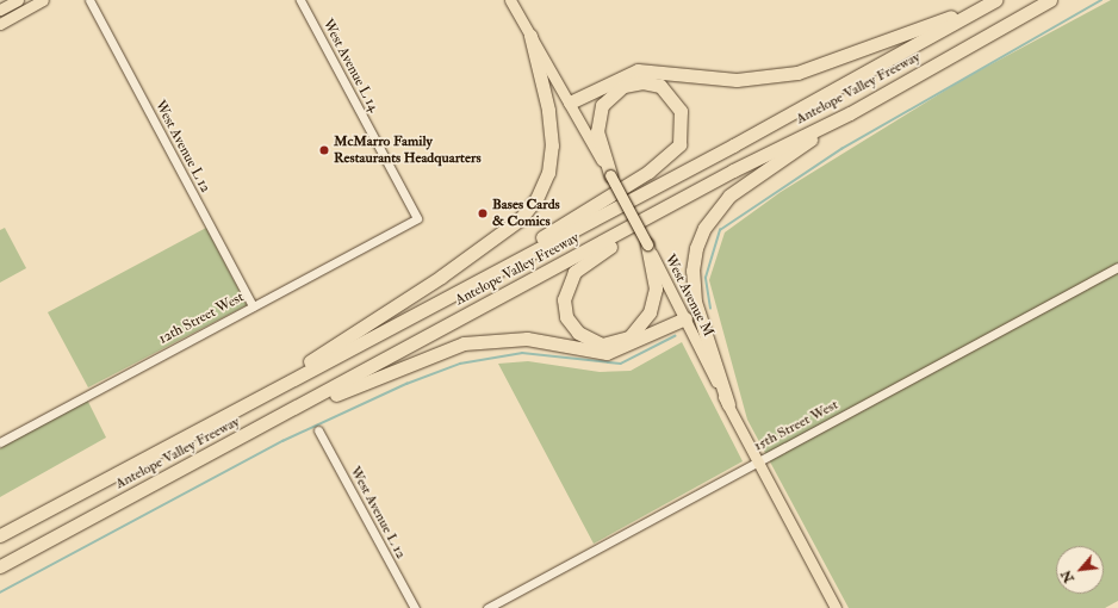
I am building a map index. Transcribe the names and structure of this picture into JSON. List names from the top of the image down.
{
  "streets": {
    "highway": ["Antelope Valley Freeway"],
    "main road": ["West Avenue M"],
    "street": [
      "West Avenue L 14",
      "West Avenue L 12",
      "12th Street West",
      "15th Street West"
    ]
  },
  "crossings": [
    ["West Avenue L 14", "12th Street West"],
    ["West Avenue L 12", "12th Street West"],
    ["West Avenue M", "15th Street West"]
  ],
  "places": ["McMarro Family Restaurants Headquarters", "Bases Cards & Comics"],
  "north": "bottom left"
}
